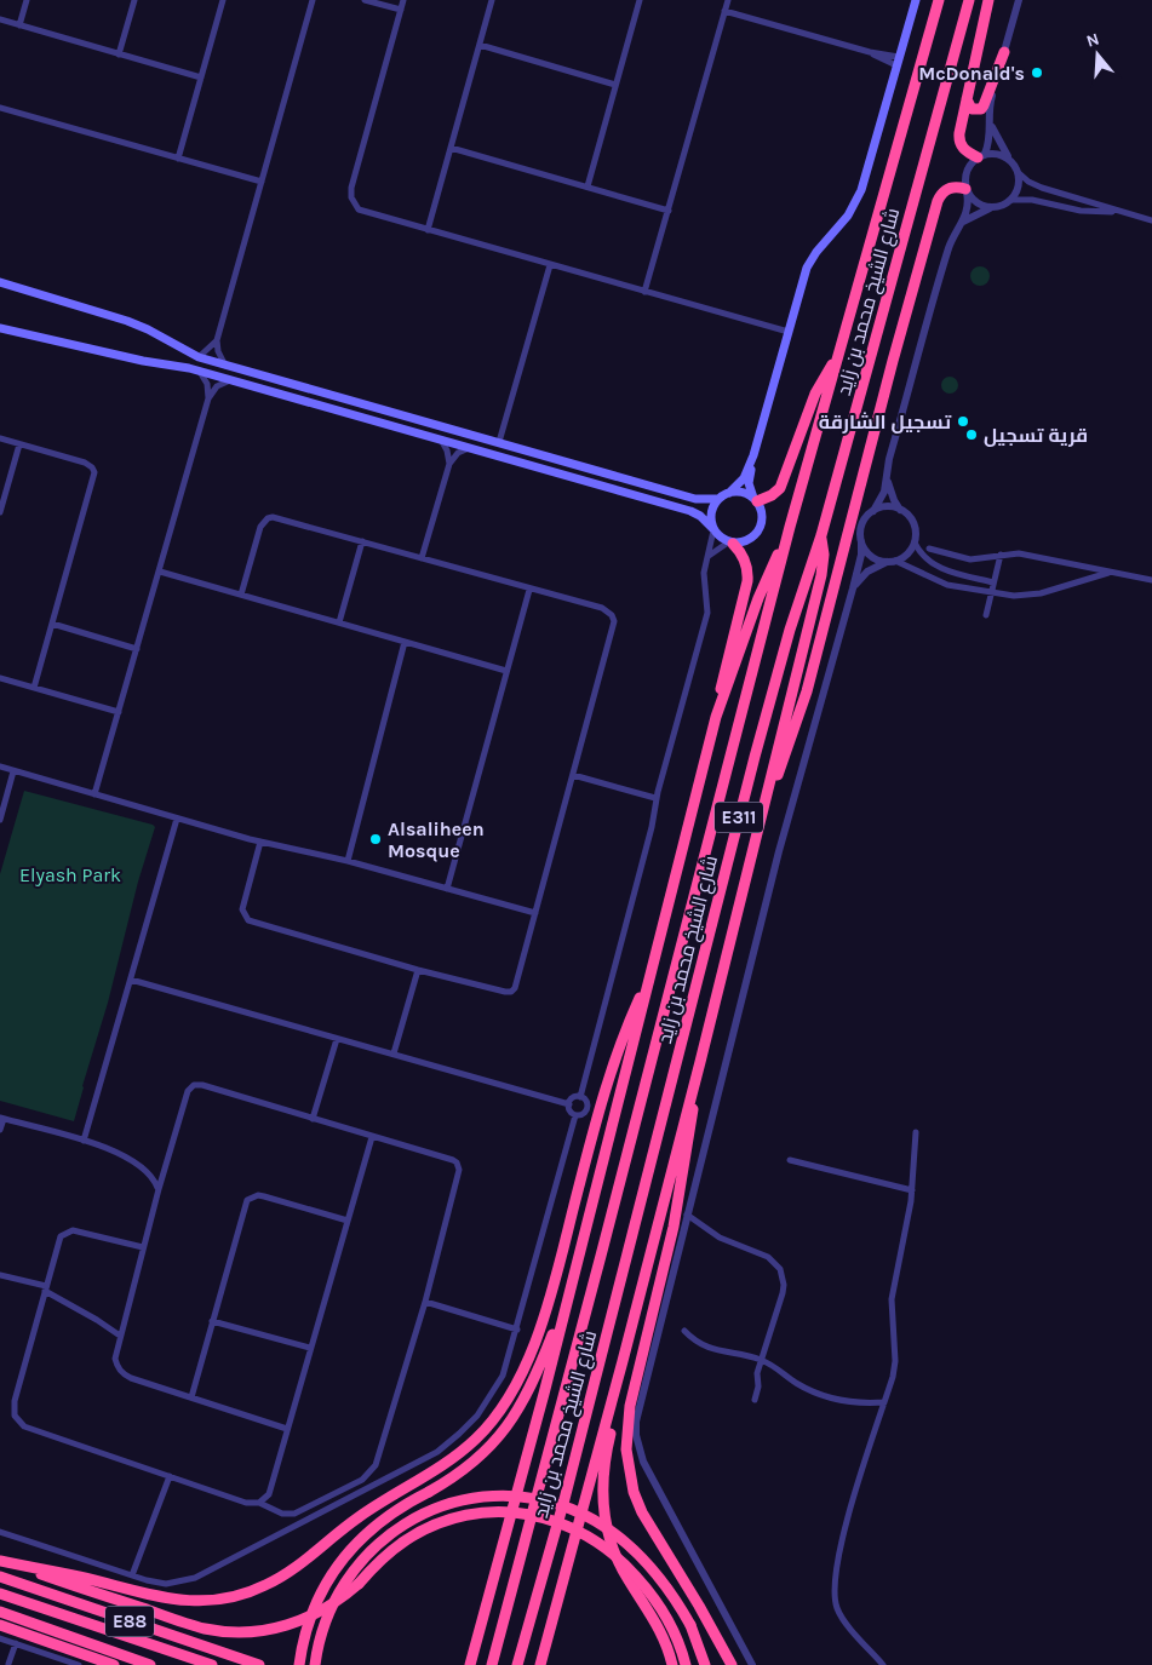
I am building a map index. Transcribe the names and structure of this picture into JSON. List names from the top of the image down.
{
  "streets": {
    "highway": ["شارع الشيخ محمد بن زايد", "E311", "E88"]
  },
  "parks": ["Elyash Park"],
  "places": [
    "McDonald's",
    "تسجيل الشارقة",
    "قرية تسجيل",
    "Alsaliheen Mosque"
  ],
  "north": "top"
}
